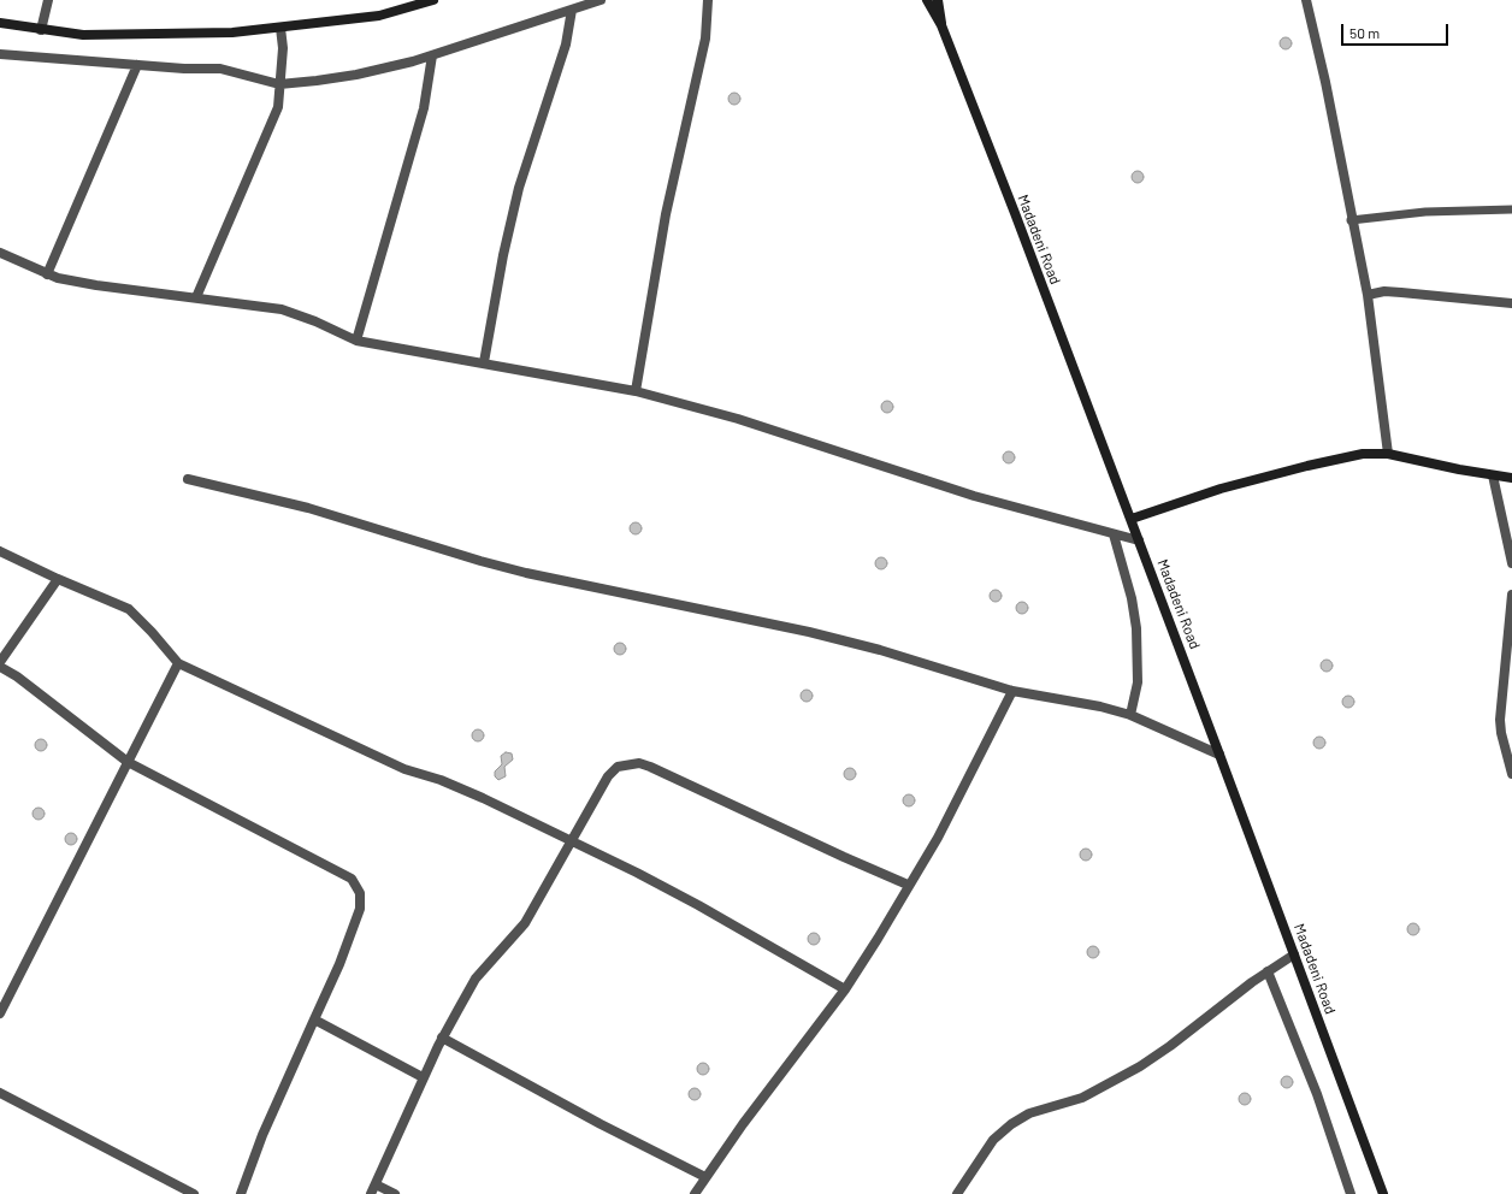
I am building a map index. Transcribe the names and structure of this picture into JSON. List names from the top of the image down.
{
  "streets": {
    "street": ["Madadeni Road"]
  },
  "scale_bar": "50 m"
}
